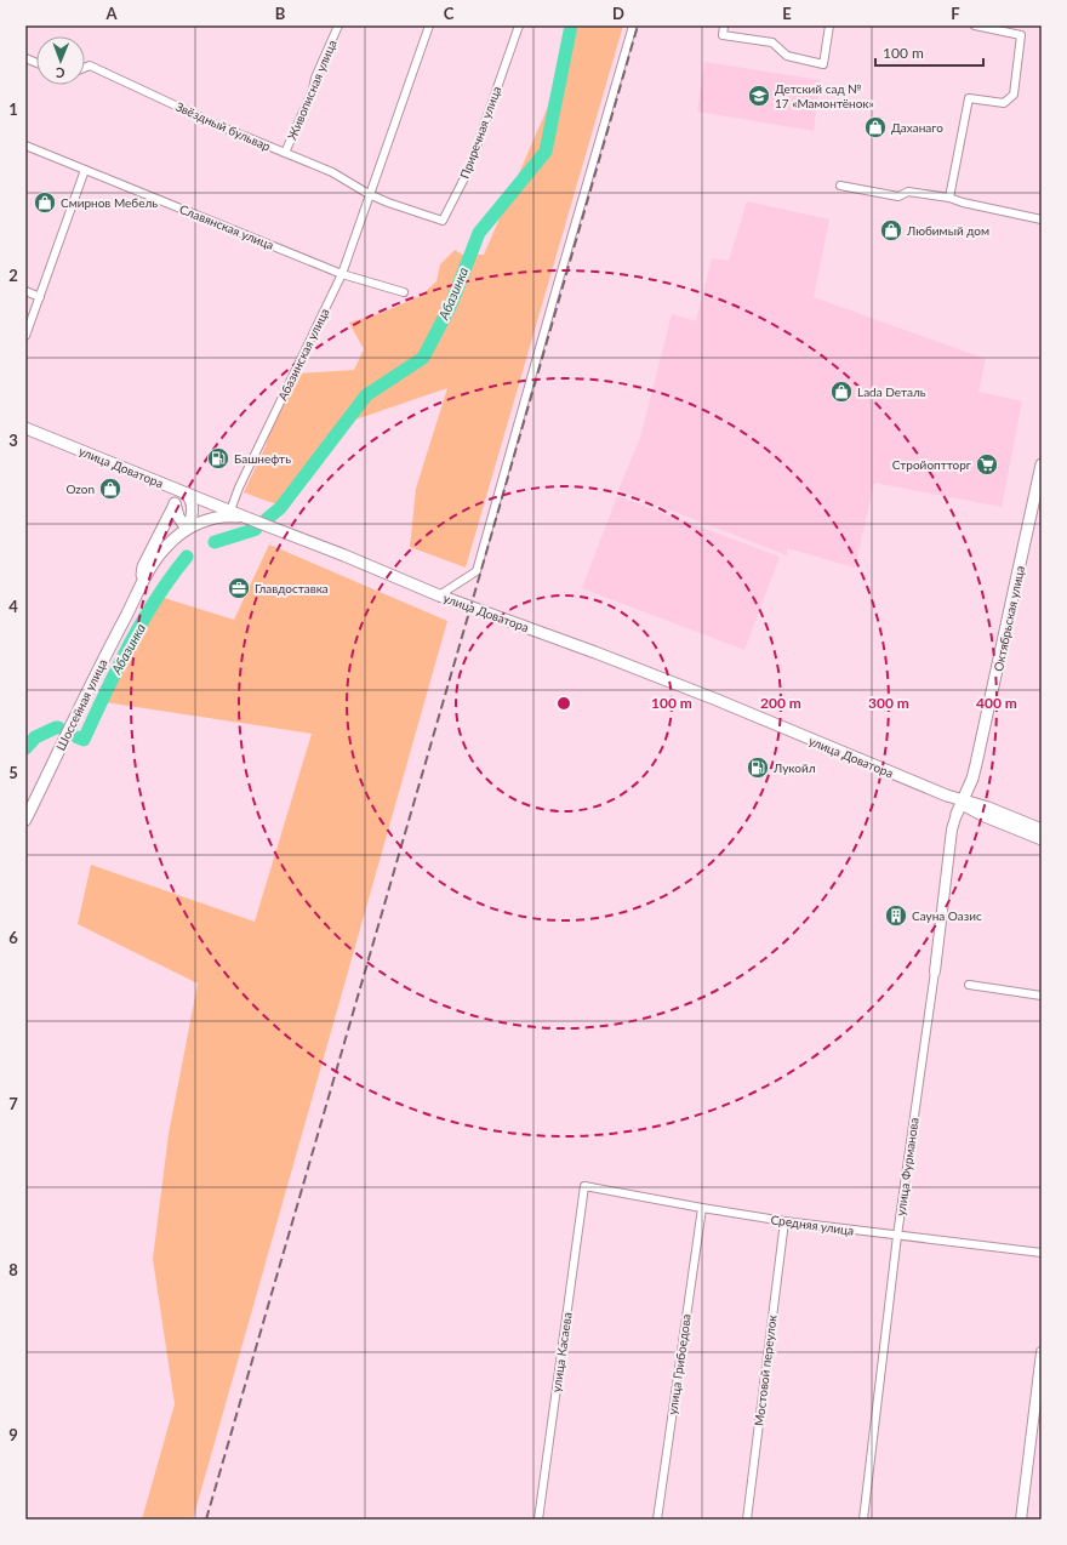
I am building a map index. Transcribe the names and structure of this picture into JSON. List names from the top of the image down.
{
  "streets": {
    "main road": ["улица Доватора", "Октябрьская улица", "Шоссейная улица"],
    "street": [
      "Живописная улица",
      "Звёздный бульвар",
      "Приречная улица",
      "Славянская улица",
      "Абазинская улица",
      "улица Фурманова",
      "Средняя улица",
      "улица Касаева",
      "улица Грибоедова",
      "Мостовой переулок"
    ]
  },
  "crossings": [
    ["Живописная улица", "Звёздный бульвар"],
    ["Звёздный бульвар", "Приречная улица"],
    ["Звёздный бульвар", "Абазинская улица"],
    ["Приречная улица", "Абазинская улица"],
    ["Славянская улица", "Абазинская улица"],
    ["Абазинская улица", "улица Доватора"],
    ["улица Доватора", "Октябрьская улица"],
    ["улица Доватора", "улица Фурманова"],
    ["Октябрьская улица", "улица Фурманова"],
    ["улица Фурманова", "Средняя улица"],
    ["Средняя улица", "улица Касаева"],
    ["Средняя улица", "улица Грибоедова"],
    ["Средняя улица", "Мостовой переулок"]
  ],
  "water": ["Абазинка"],
  "places": {
    "school or university": ["Детский сад № 17 «Мамонтёнок»"],
    "shop": [
      "Даханаго",
      "Смирнов Мебель",
      "Любимый дом",
      "Lada Dеталь",
      "Ozon"
    ],
    "fuel station": ["Башнефть", "Лукойл"],
    "supermarket": ["Стройоптторг"],
    "office": ["Главдоставка"],
    "building": ["Сауна Оазис"]
  },
  "scale_bar": "100 m",
  "north": "bottom",
  "grid": {
    "columns": [
      "A",
      "B",
      "C",
      "D",
      "E",
      "F"
    ],
    "rows": [
      "1",
      "2",
      "3",
      "4",
      "5",
      "6",
      "7",
      "8",
      "9"
    ]
  },
  "rings": [
    "100 m",
    "200 m",
    "300 m",
    "400 m"
  ]
}
